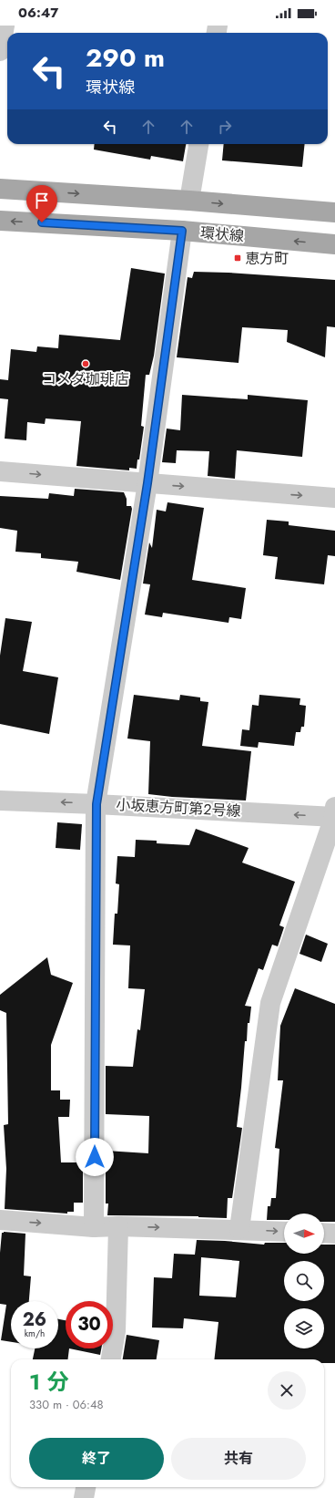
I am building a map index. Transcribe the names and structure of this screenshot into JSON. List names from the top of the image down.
{
  "streets": {
    "main road": ["環状線"],
    "street": ["小坂恵方町第２号線"]
  },
  "one_way": ["小坂恵方町第２号線"],
  "places": {
    "transit": ["恵方町"],
    "other": ["コメダ珈琲店"]
  },
  "north": "right",
  "page": {
    "status": "06:47",
    "turn": ["290 m", "環状線"],
    "speed": "26 km/h",
    "limit": "30",
    "heading": ["1 分", "330 m · 06:48"],
    "buttons": ["終了", "共有"]
  }
}
